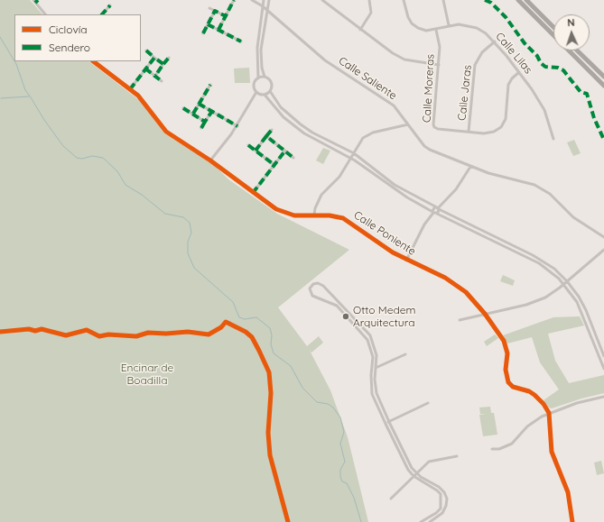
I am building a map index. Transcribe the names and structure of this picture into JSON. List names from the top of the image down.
{
  "streets": {
    "street": [
      "Calle Lilas",
      "Calle Saliente",
      "Calle Moreras",
      "Calle Jaras",
      "Calle Poniente"
    ]
  },
  "crossings": [
    ["Calle Lilas", "Calle Moreras"],
    ["Calle Lilas", "Calle Jaras"],
    ["Calle Moreras", "Calle Jaras"]
  ],
  "parks": ["Encinar de Boadilla"],
  "places": ["Otto Medem Arquitectura"],
  "legend": ["Ciclovía", "Sendero"],
  "north": "top"
}
